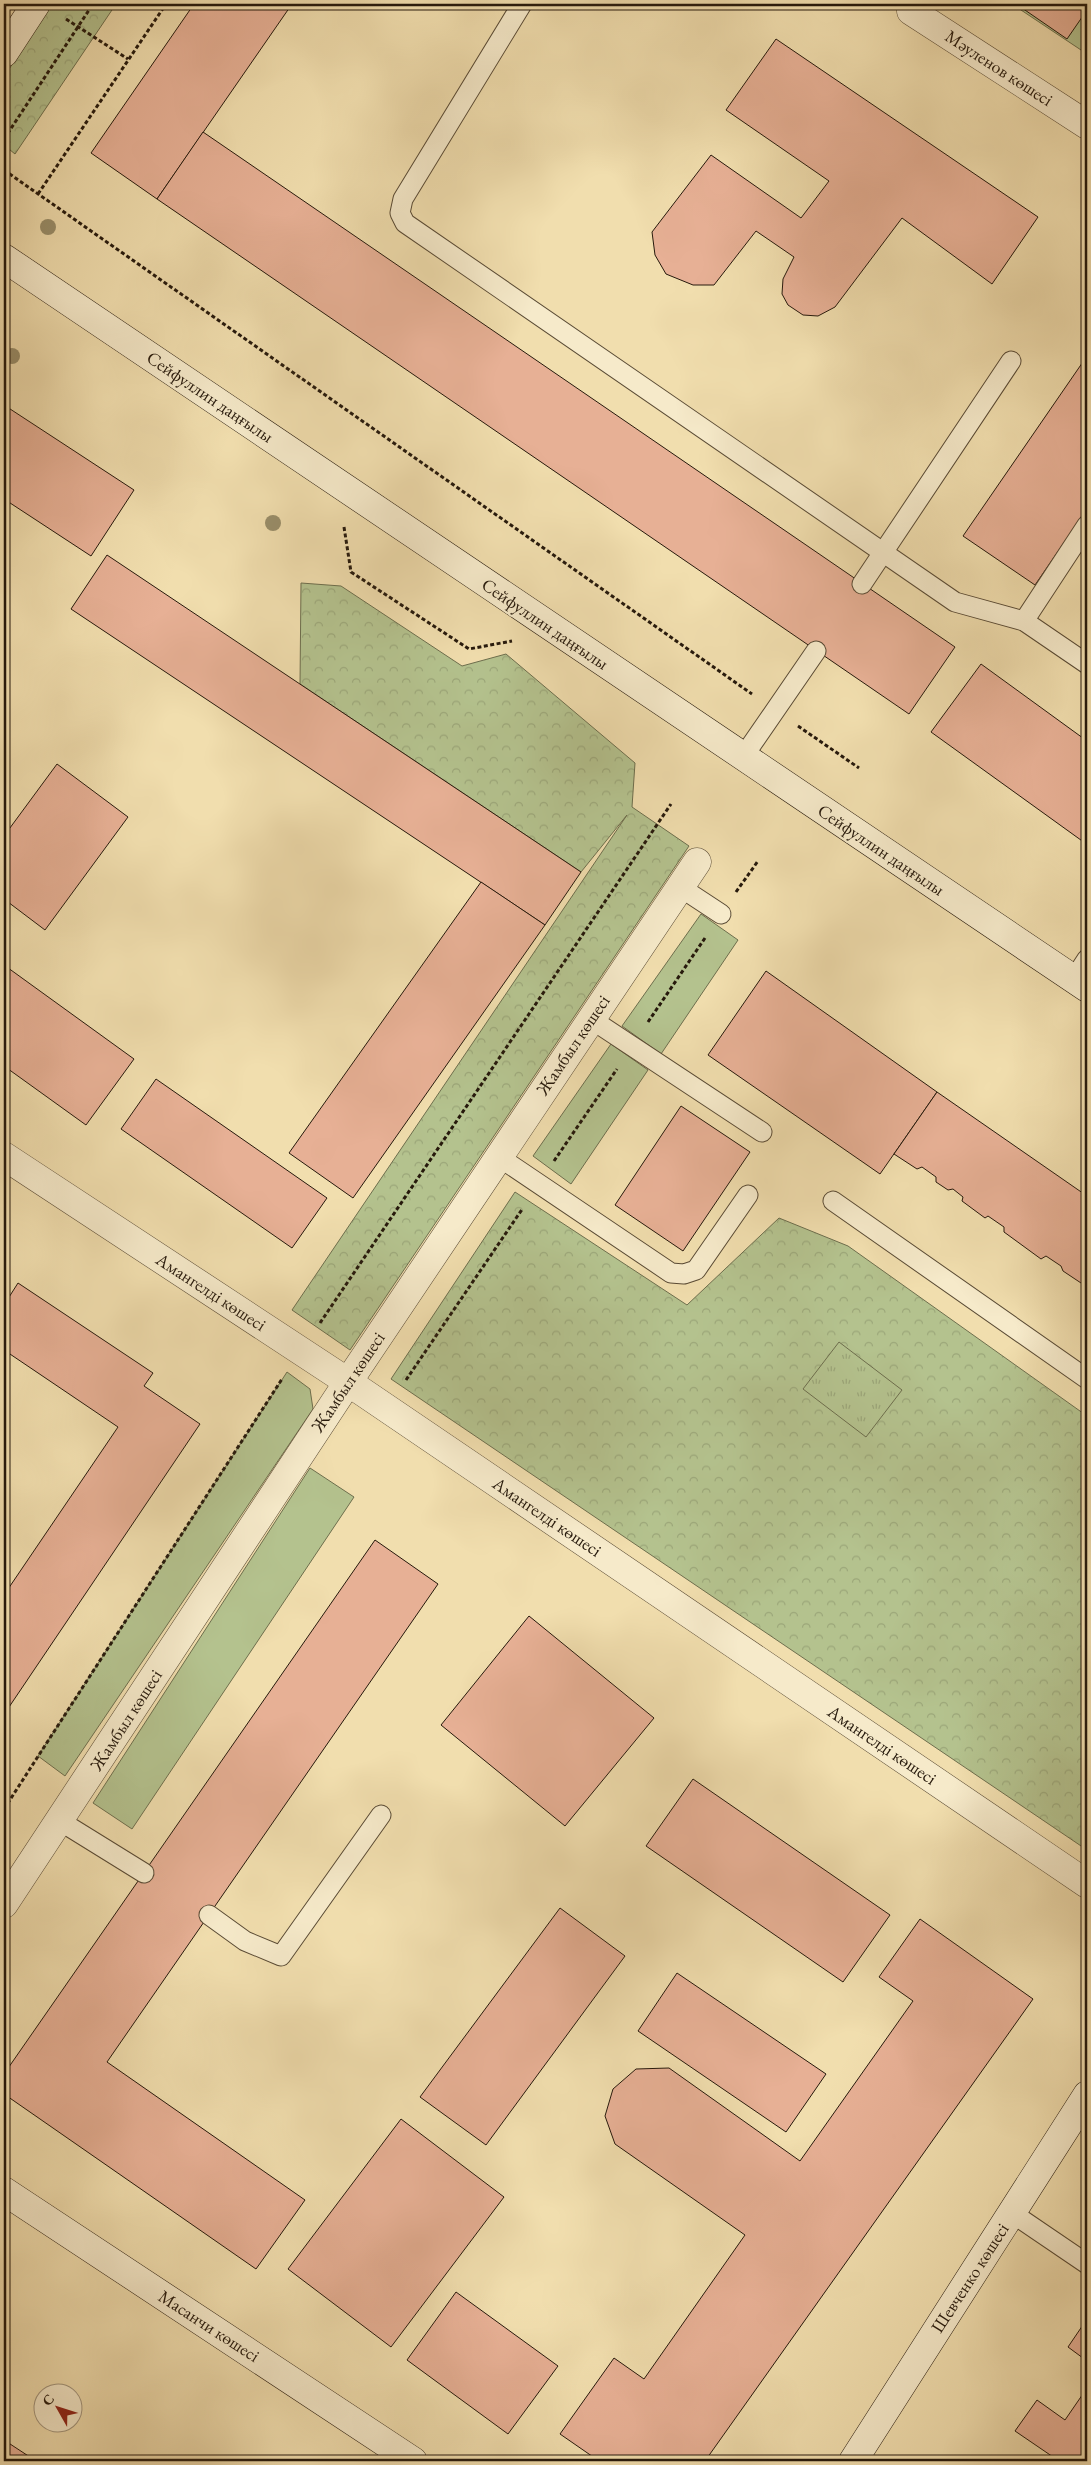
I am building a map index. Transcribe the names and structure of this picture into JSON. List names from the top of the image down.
{
  "streets": {
    "street": [
      "Мәуленов көшесі",
      "Сейфуллин даңғылы",
      "Жамбыл көшесі",
      "Амангелді көшесі",
      "Шевченко көшесі",
      "Масанчи көшесі"
    ]
  },
  "crossings": [
    ["Жамбыл көшесі", "Амангелді көшесі"]
  ],
  "north": "top left"
}
